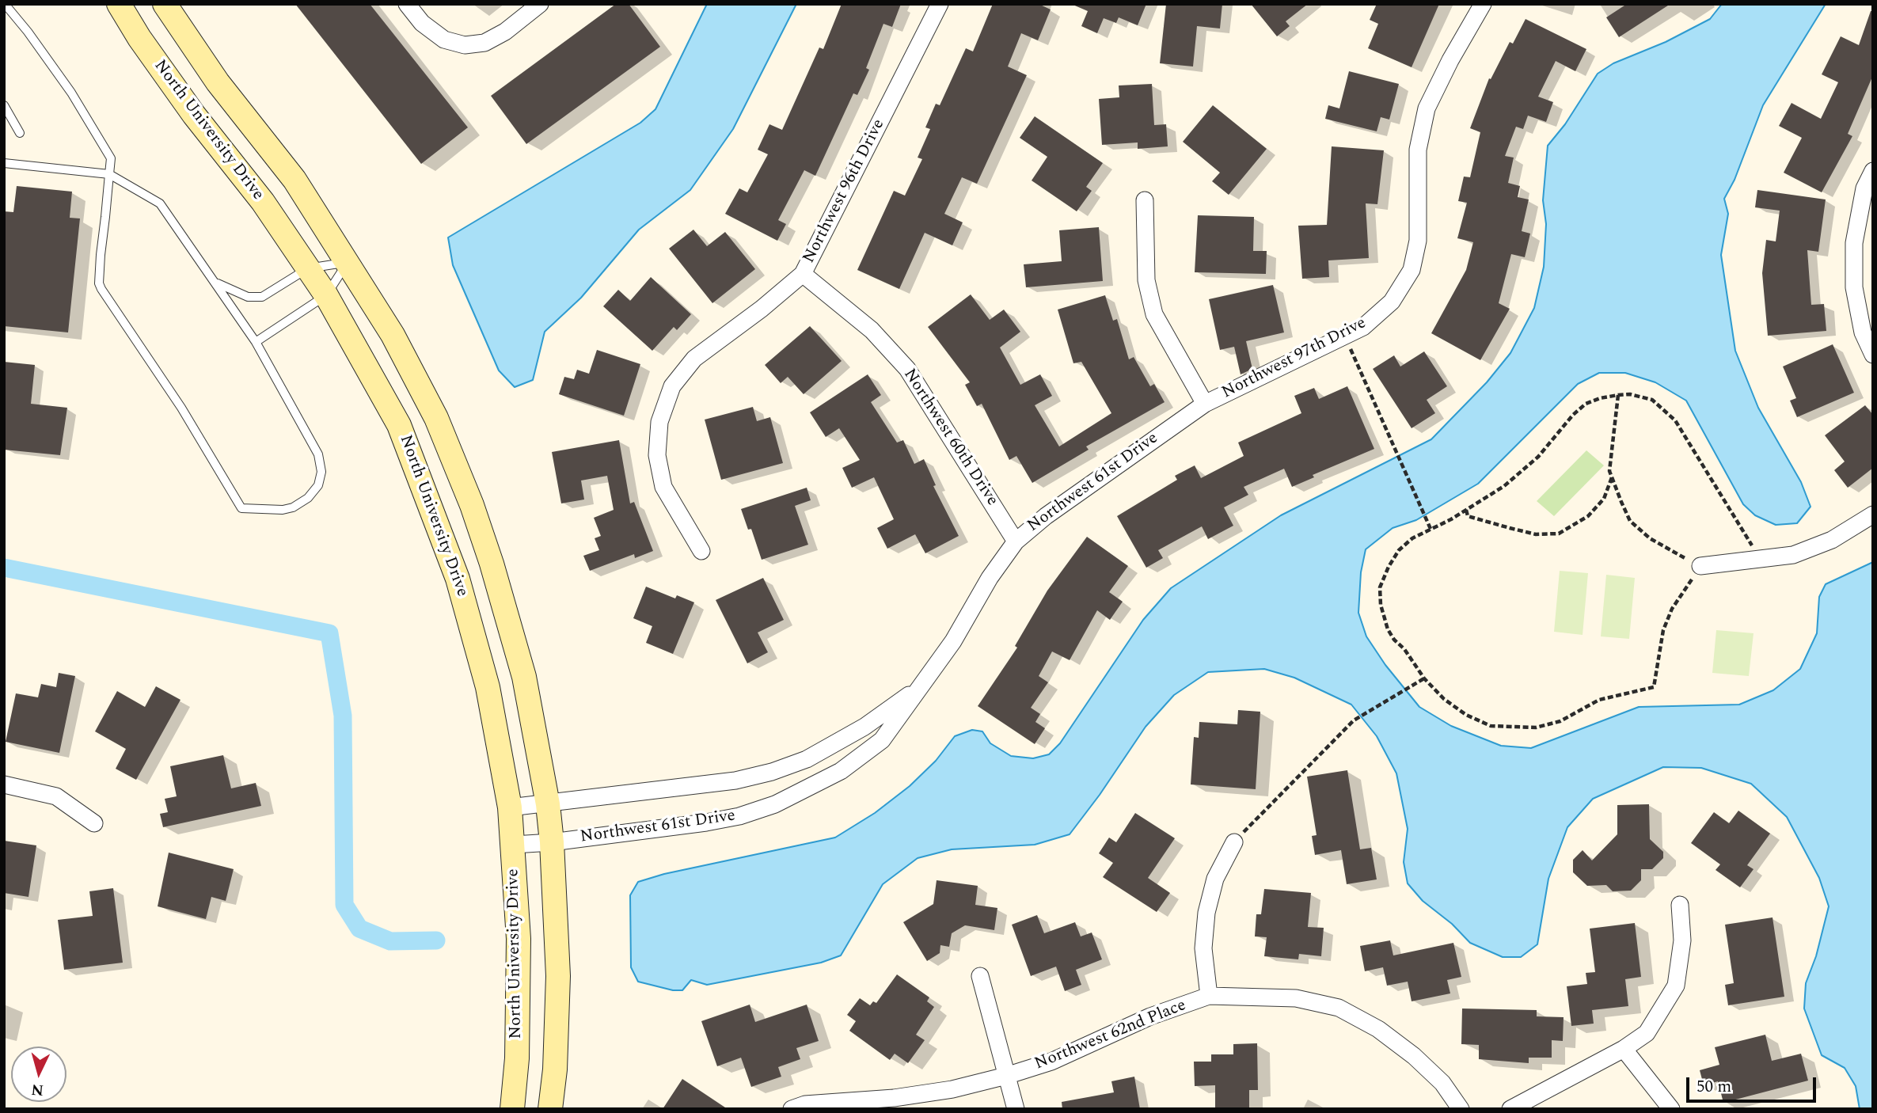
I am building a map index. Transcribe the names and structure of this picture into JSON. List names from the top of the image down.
{
  "streets": {
    "main road": ["North University Drive"],
    "street": [
      "Northwest 96th Drive",
      "Northwest 97th Drive",
      "Northwest 60th Drive",
      "Northwest 61st Drive",
      "Northwest 62nd Place"
    ]
  },
  "crossings": [
    ["North University Drive", "Northwest 61st Drive"],
    ["Northwest 96th Drive", "Northwest 60th Drive"],
    ["Northwest 97th Drive", "Northwest 61st Drive"],
    ["Northwest 60th Drive", "Northwest 61st Drive"]
  ],
  "scale_bar": "50 m",
  "north": "bottom"
}
